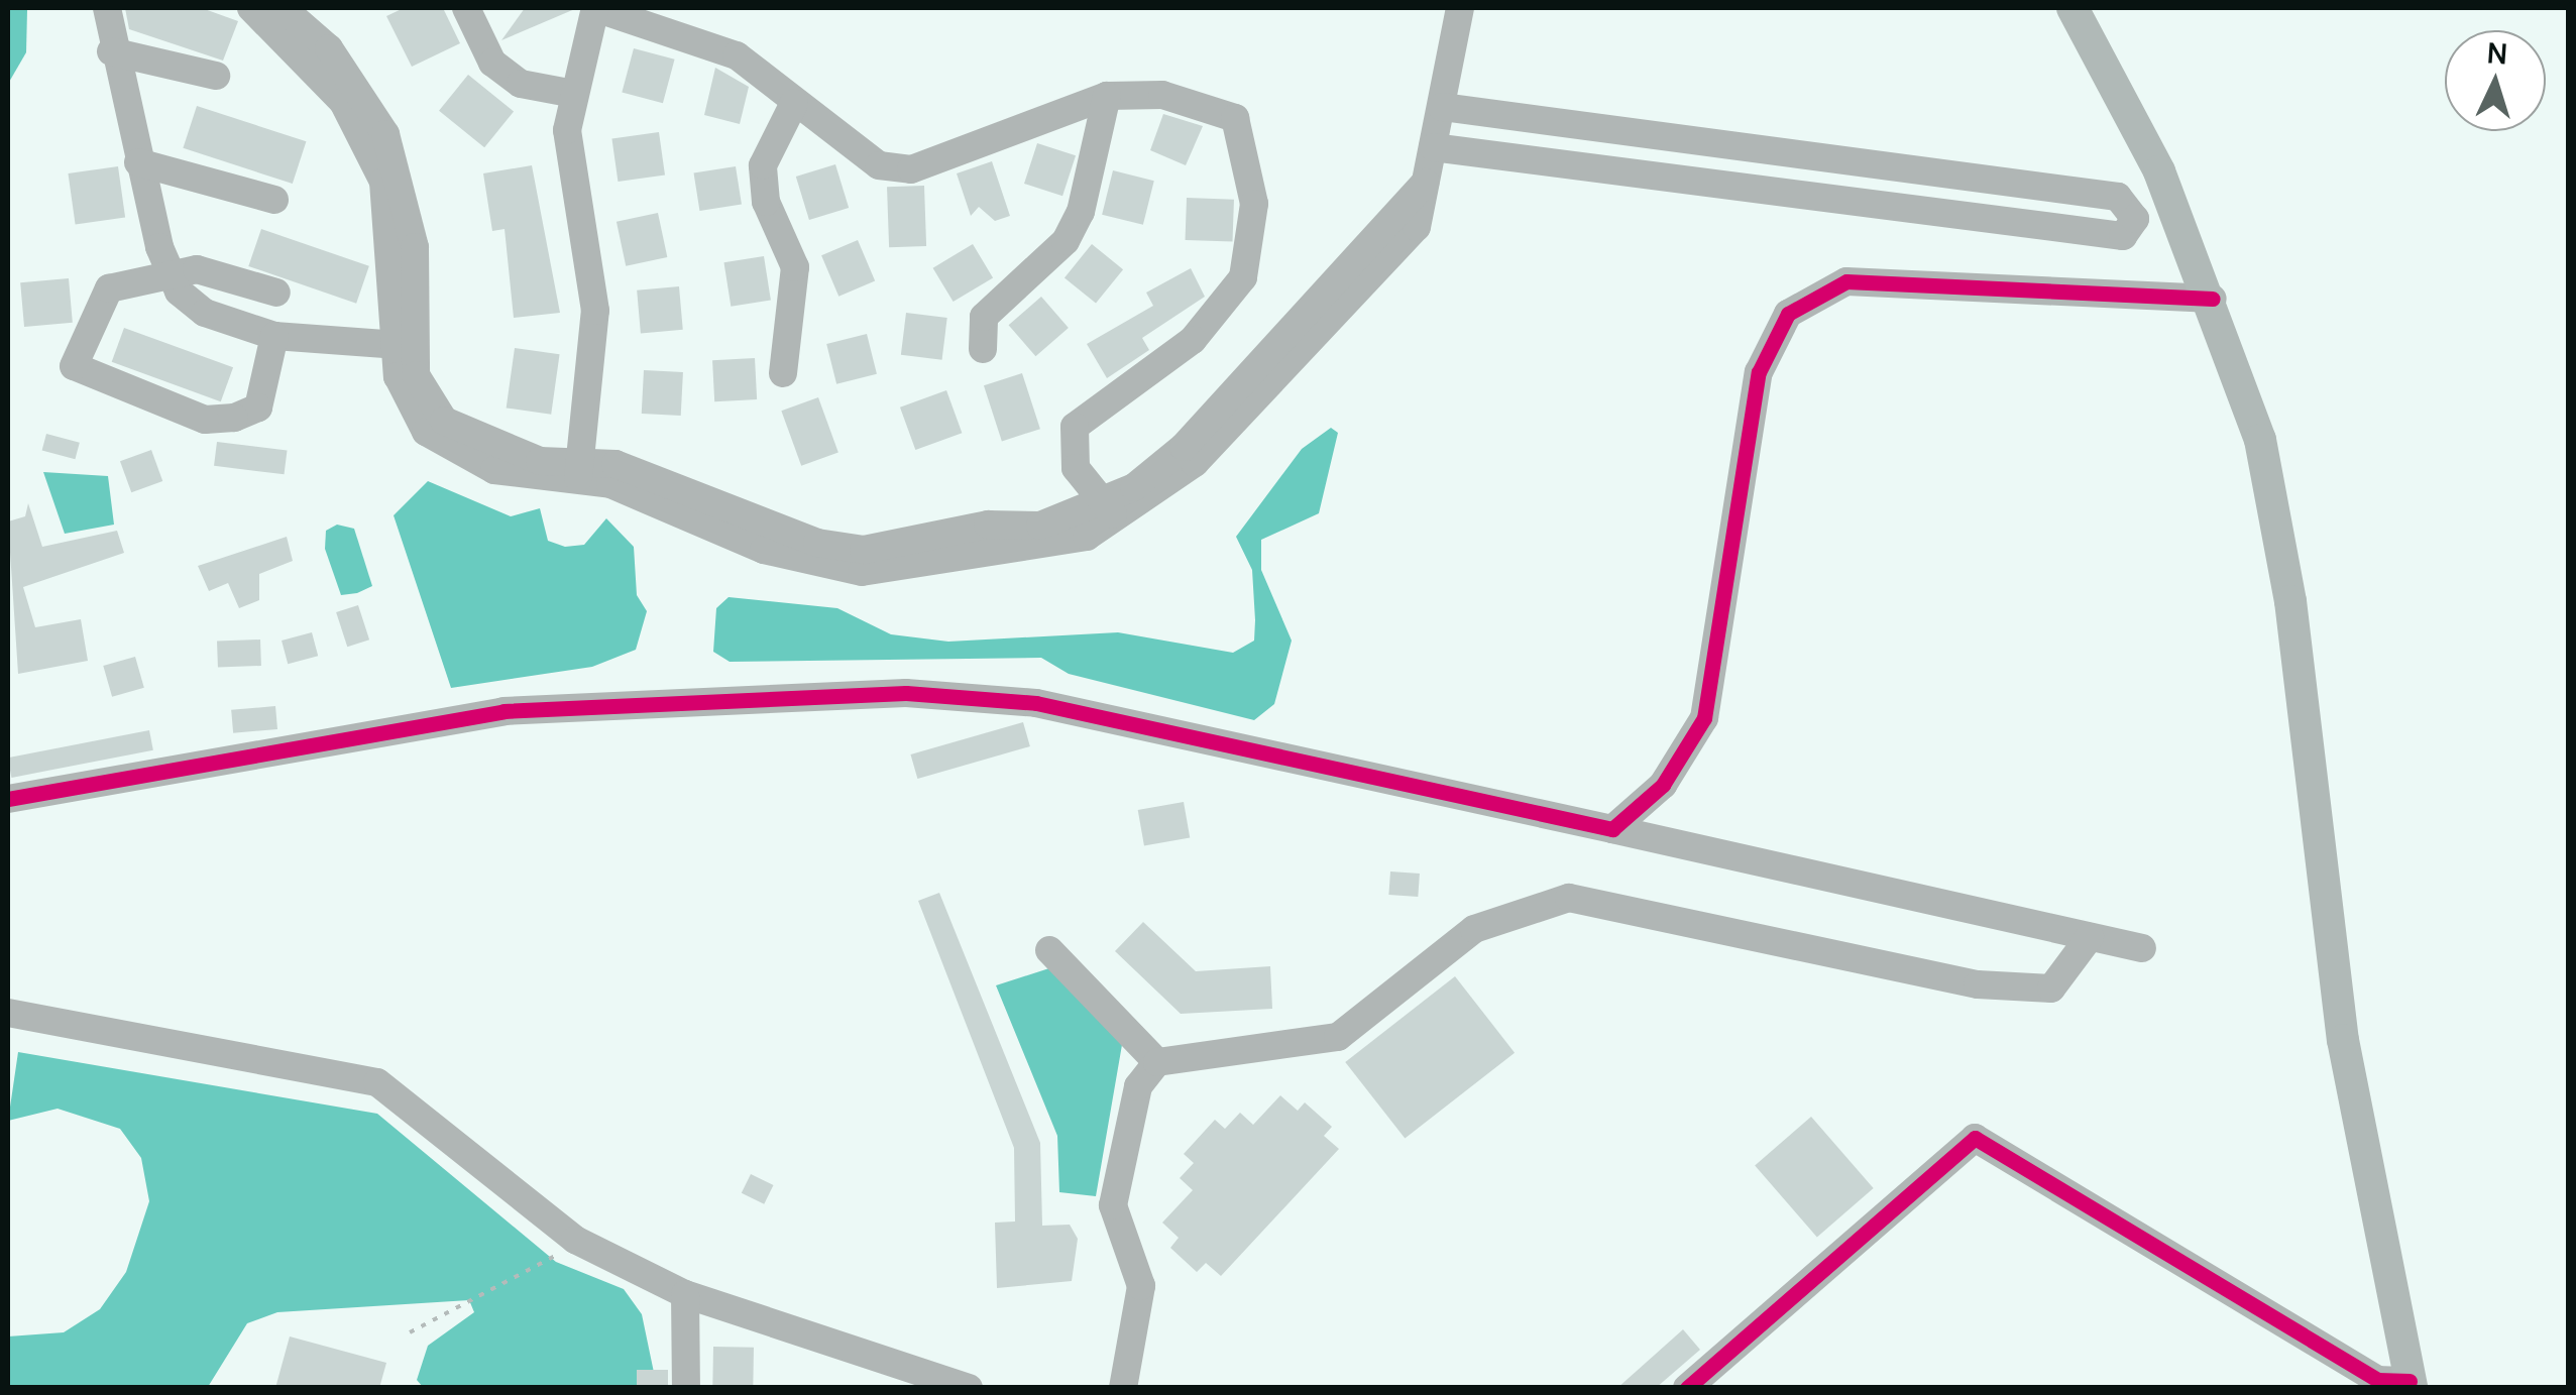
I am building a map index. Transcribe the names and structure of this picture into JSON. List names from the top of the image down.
{
  "north": "top"
}
